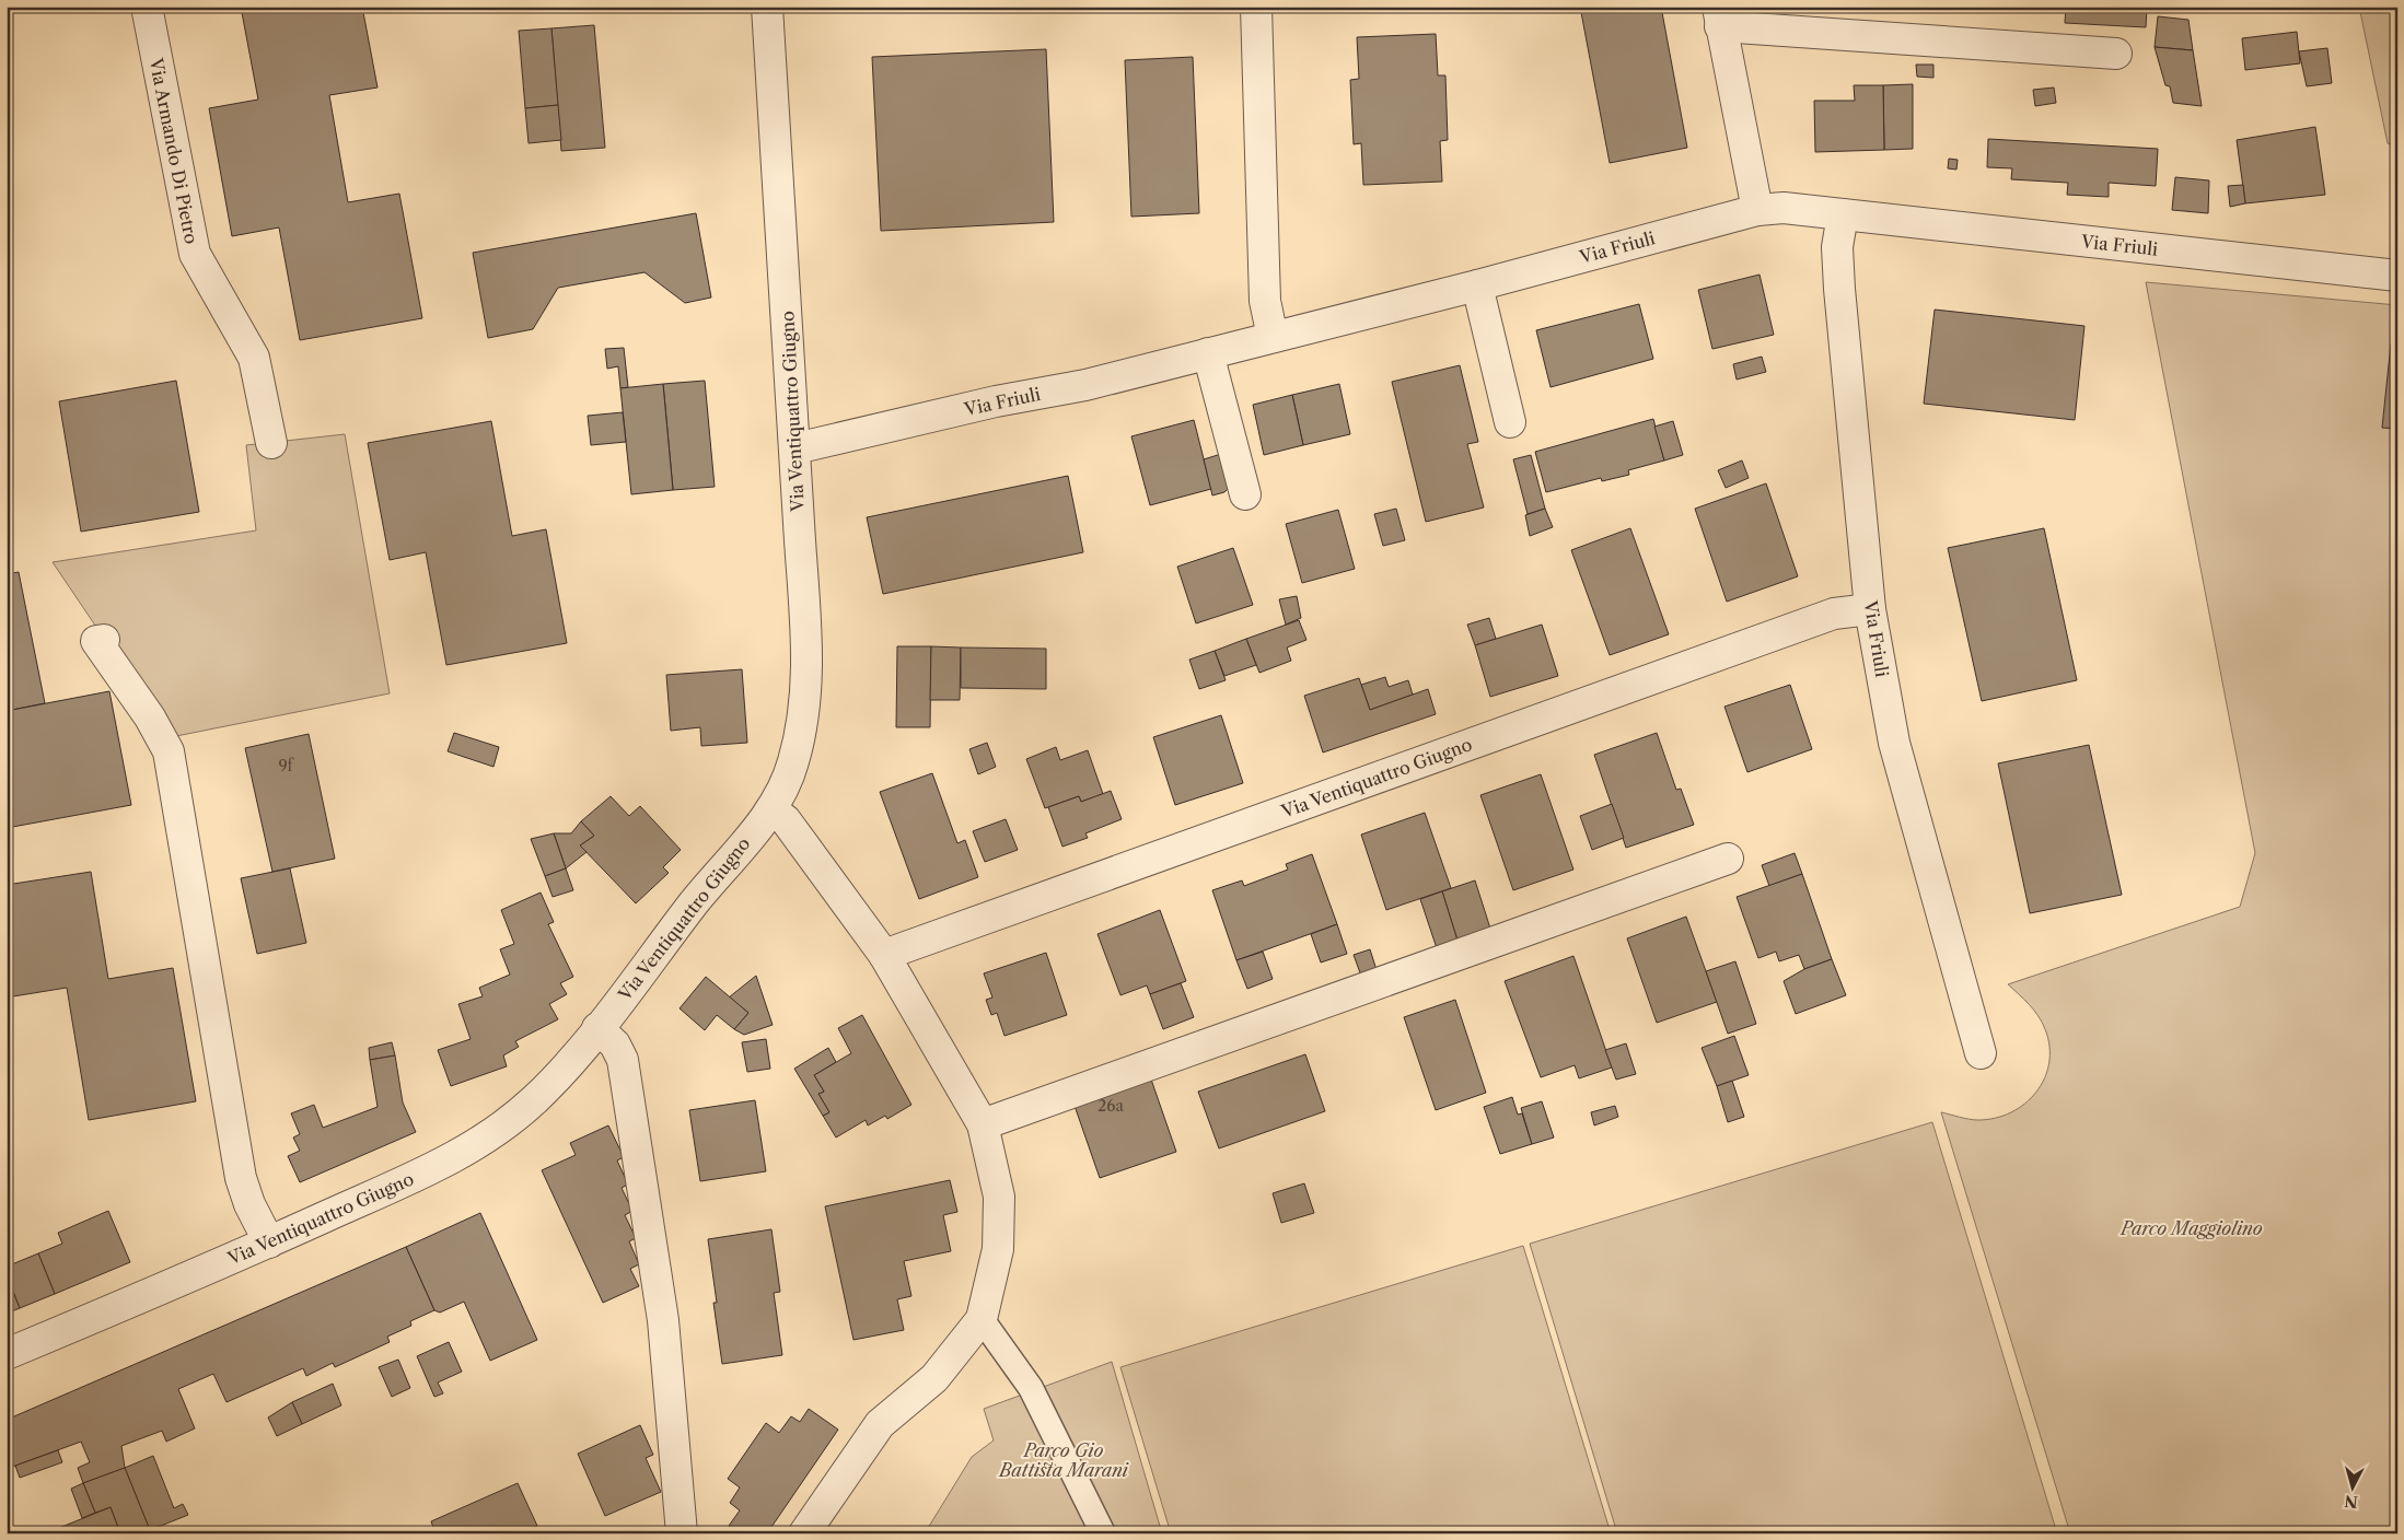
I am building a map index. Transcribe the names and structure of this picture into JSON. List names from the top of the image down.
{
  "streets": {
    "street": ["Via Armando Di Pietro", "Via Friuli", "Via Ventiquattro Giugno"]
  },
  "crossings": [
    ["Via Friuli", "Via Ventiquattro Giugno"]
  ],
  "parks": ["Parco Maggiolino", "Parco Gio Battista Marani"],
  "house_numbers": ["9f", "26a"],
  "north": "bottom"
}
